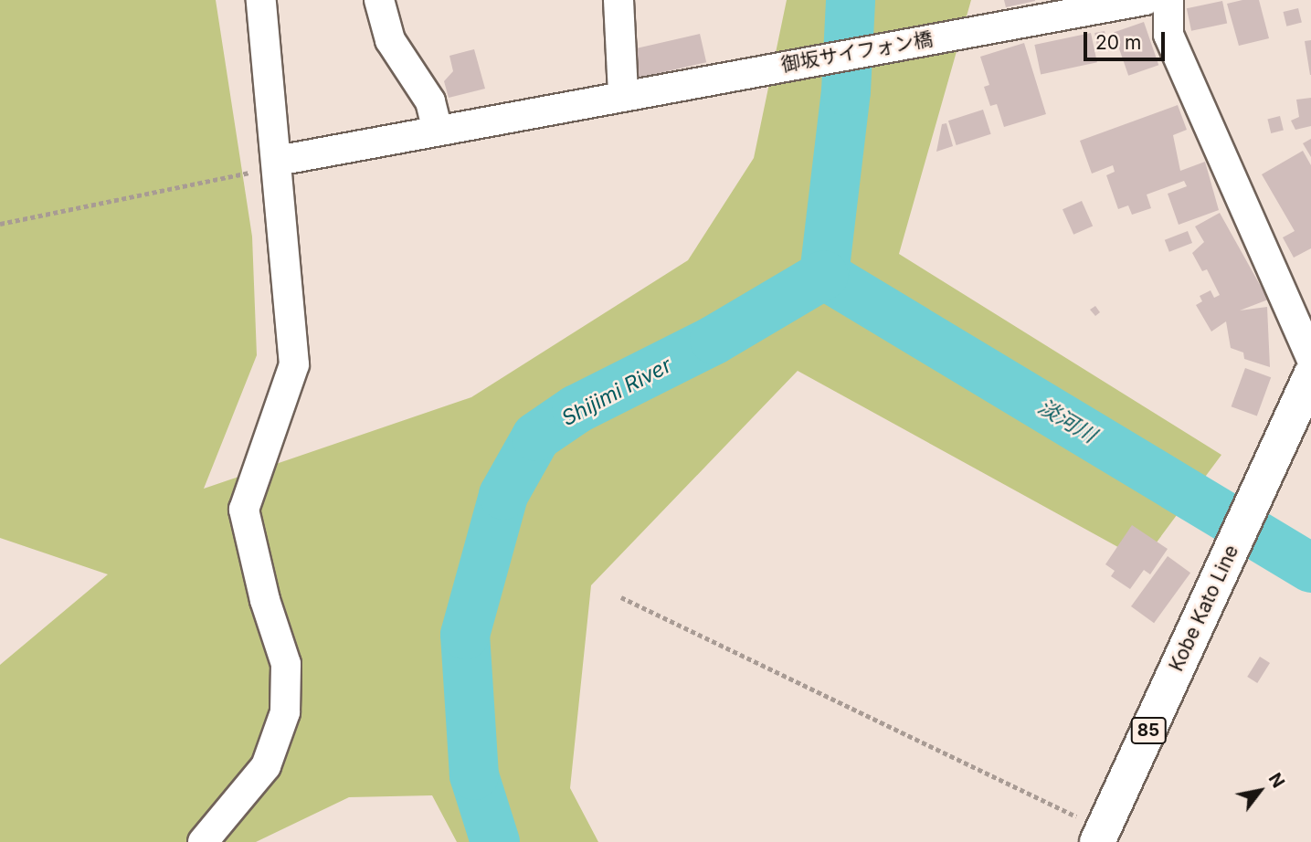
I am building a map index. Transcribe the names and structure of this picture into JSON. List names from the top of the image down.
{
  "streets": {
    "main road": ["Kobe Kato Line", "85"],
    "street": ["御坂サイフォン橋"]
  },
  "water": ["Shijimi River", "淡河川"],
  "scale_bar": "20 m",
  "north": "top right"
}
